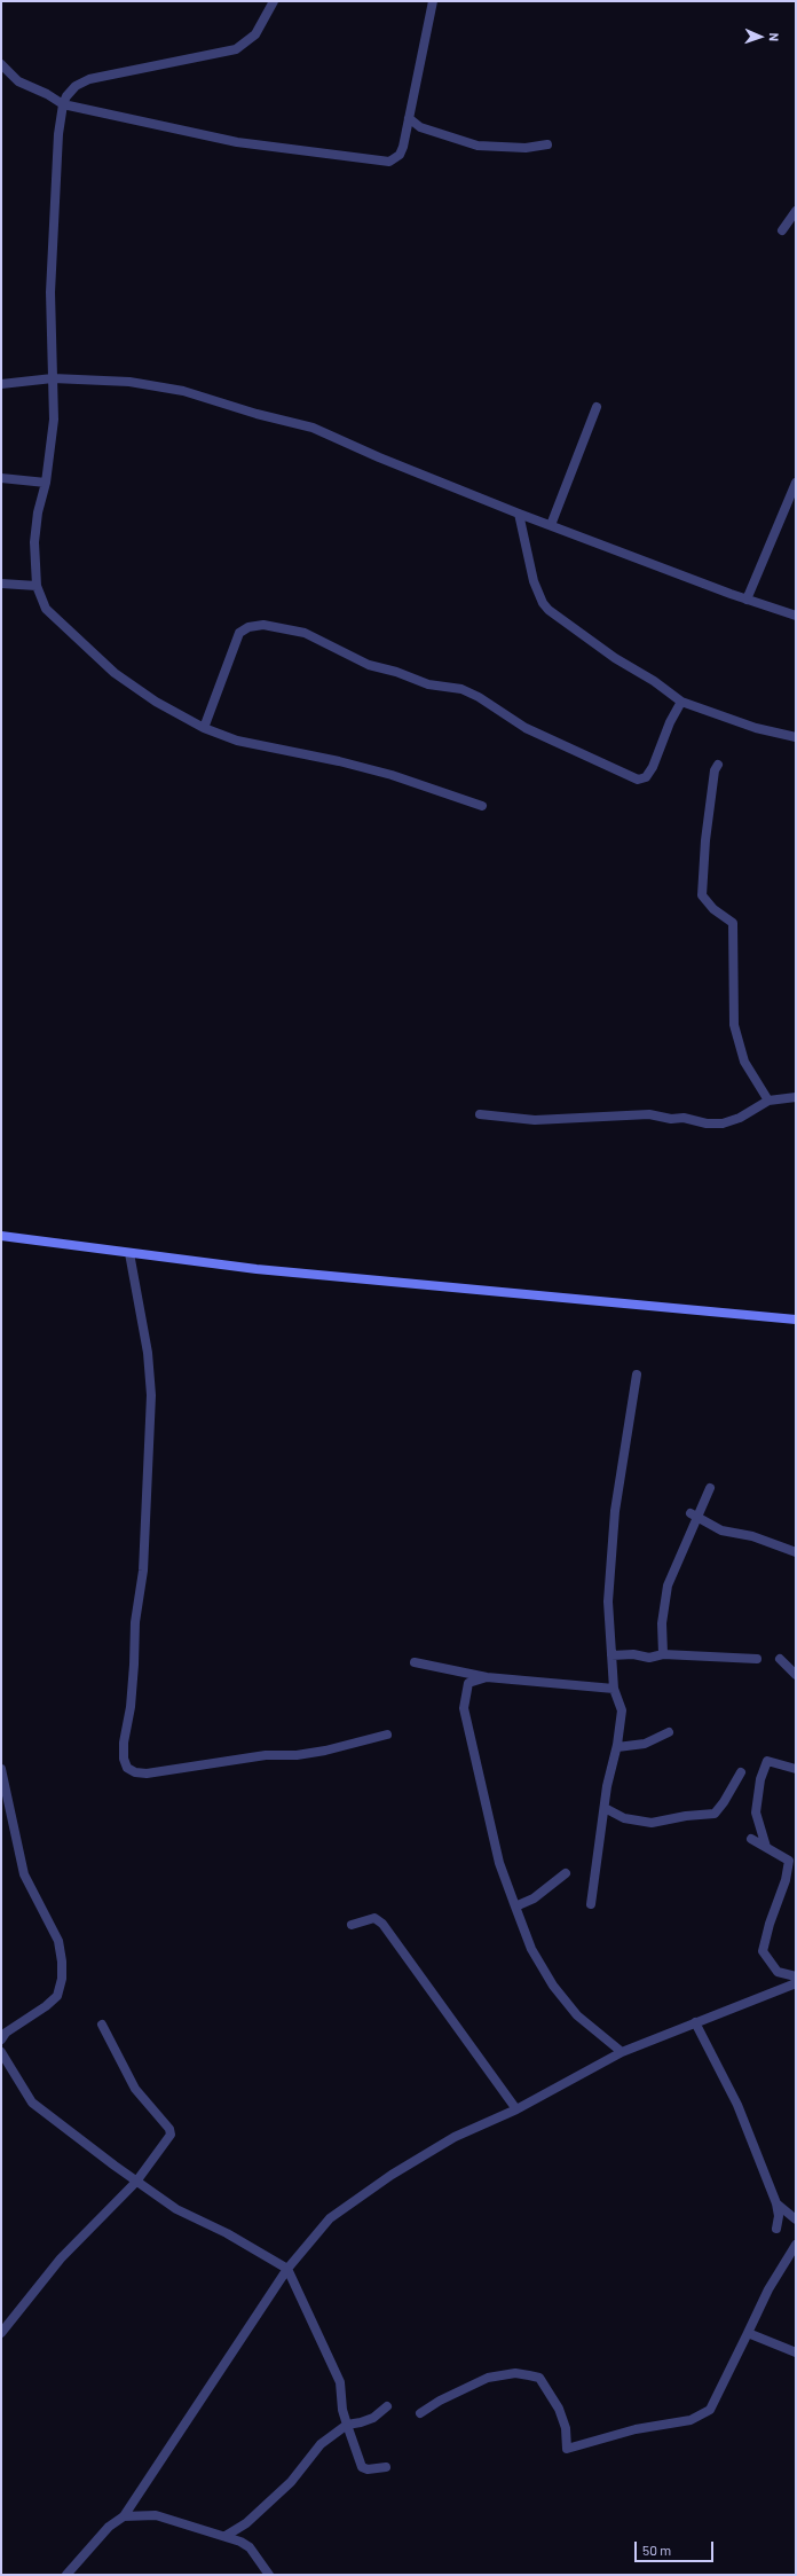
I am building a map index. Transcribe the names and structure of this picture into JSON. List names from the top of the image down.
{
  "scale_bar": "50 m",
  "north": "right"
}
